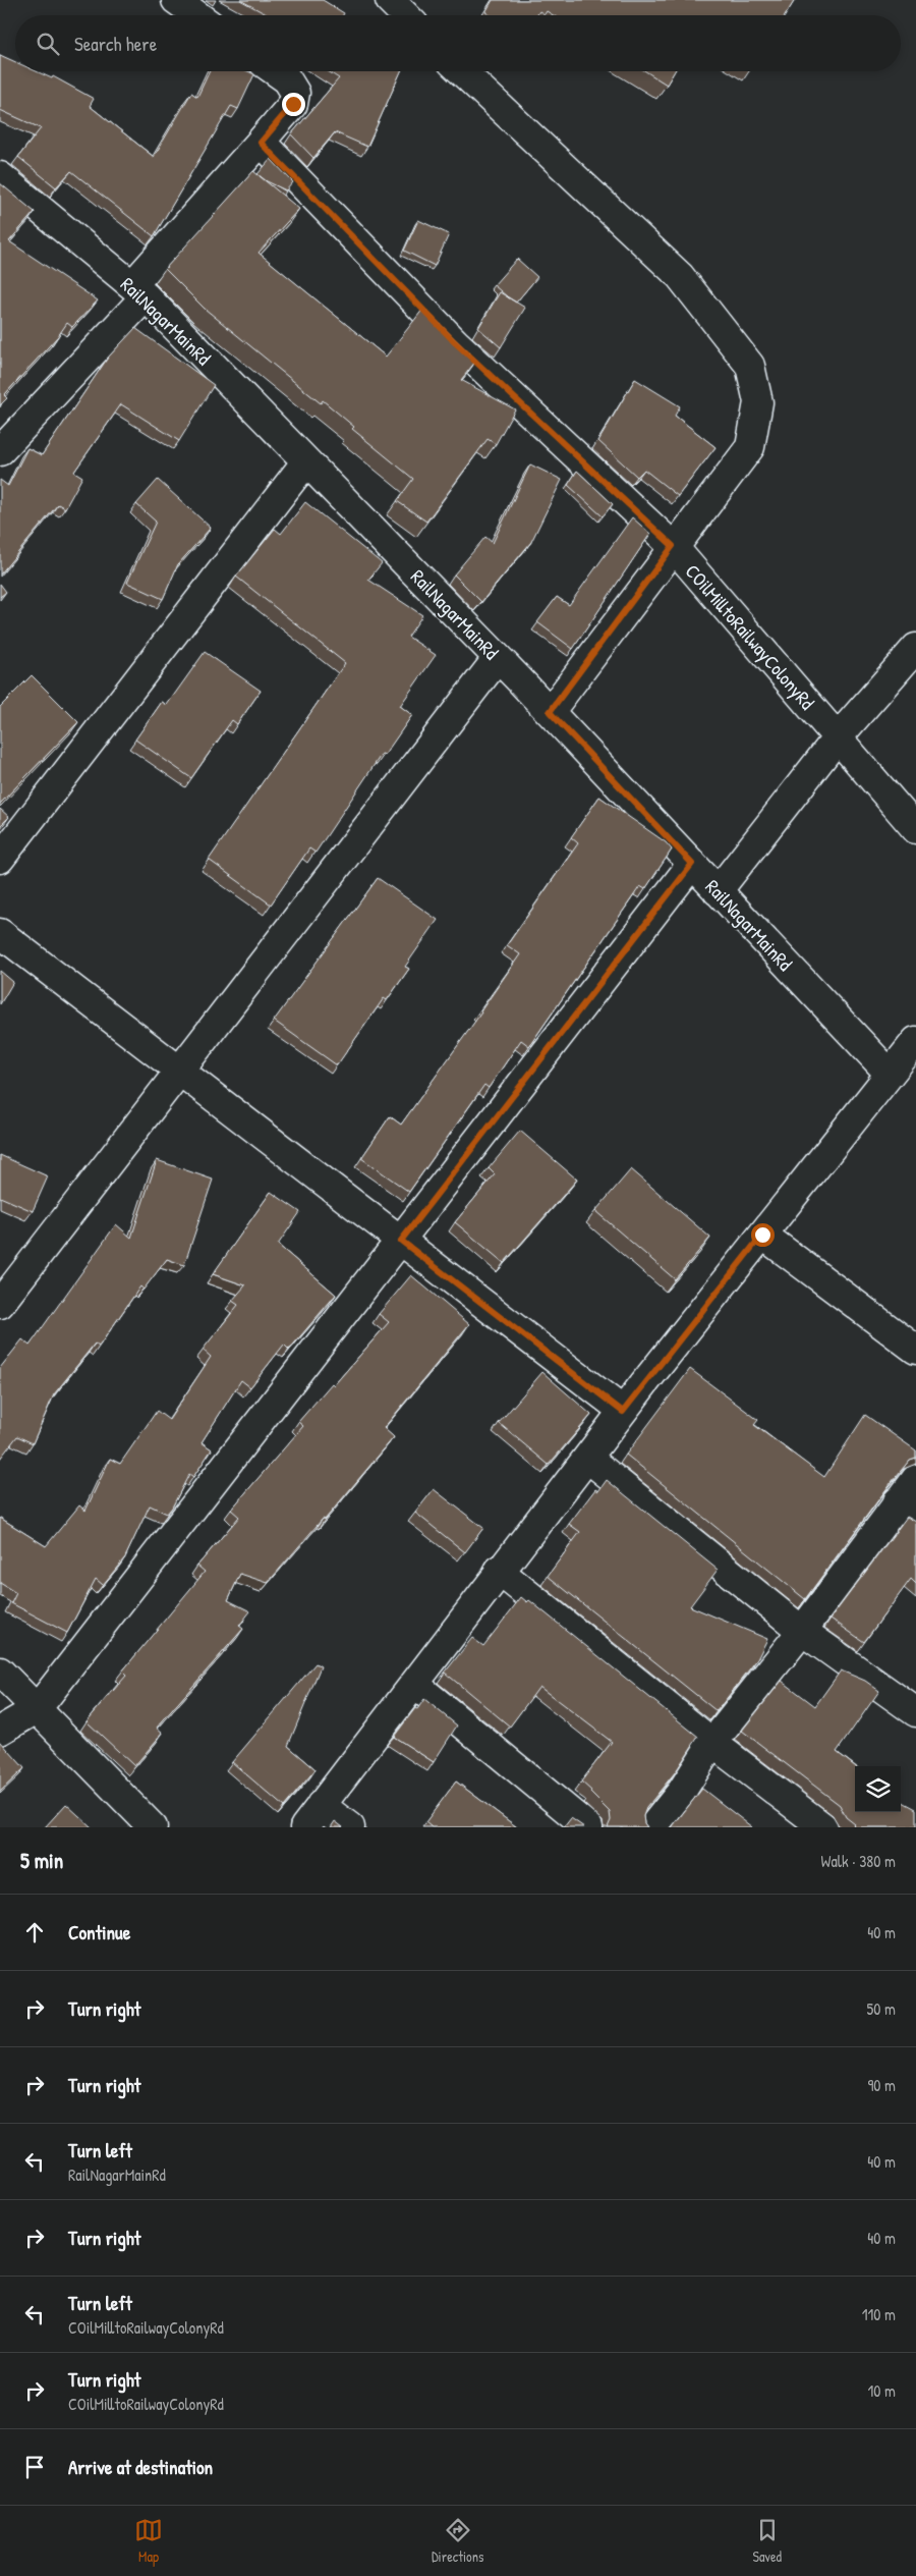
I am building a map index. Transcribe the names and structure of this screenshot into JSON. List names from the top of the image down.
{
  "streets": {
    "street": ["RailNagarMainRd", "COilMilltoRailwayColonyRd"]
  },
  "page": {
    "search": "Search here",
    "heading": ["5 min", "Walk · 380 m"],
    "list": [
      ["Continue", "40 m"],
      ["Turn right", "50 m"],
      ["Turn right", "90 m"],
      ["Turn left", "RailNagarMainRd", "40 m"],
      ["Turn right", "40 m"],
      ["Turn left", "COilMilltoRailwayColonyRd", "110 m"],
      ["Turn right", "COilMilltoRailwayColonyRd", "10 m"],
      "Arrive at destination"
    ],
    "nav": ["Map", "Directions", "Saved"]
  }
}
